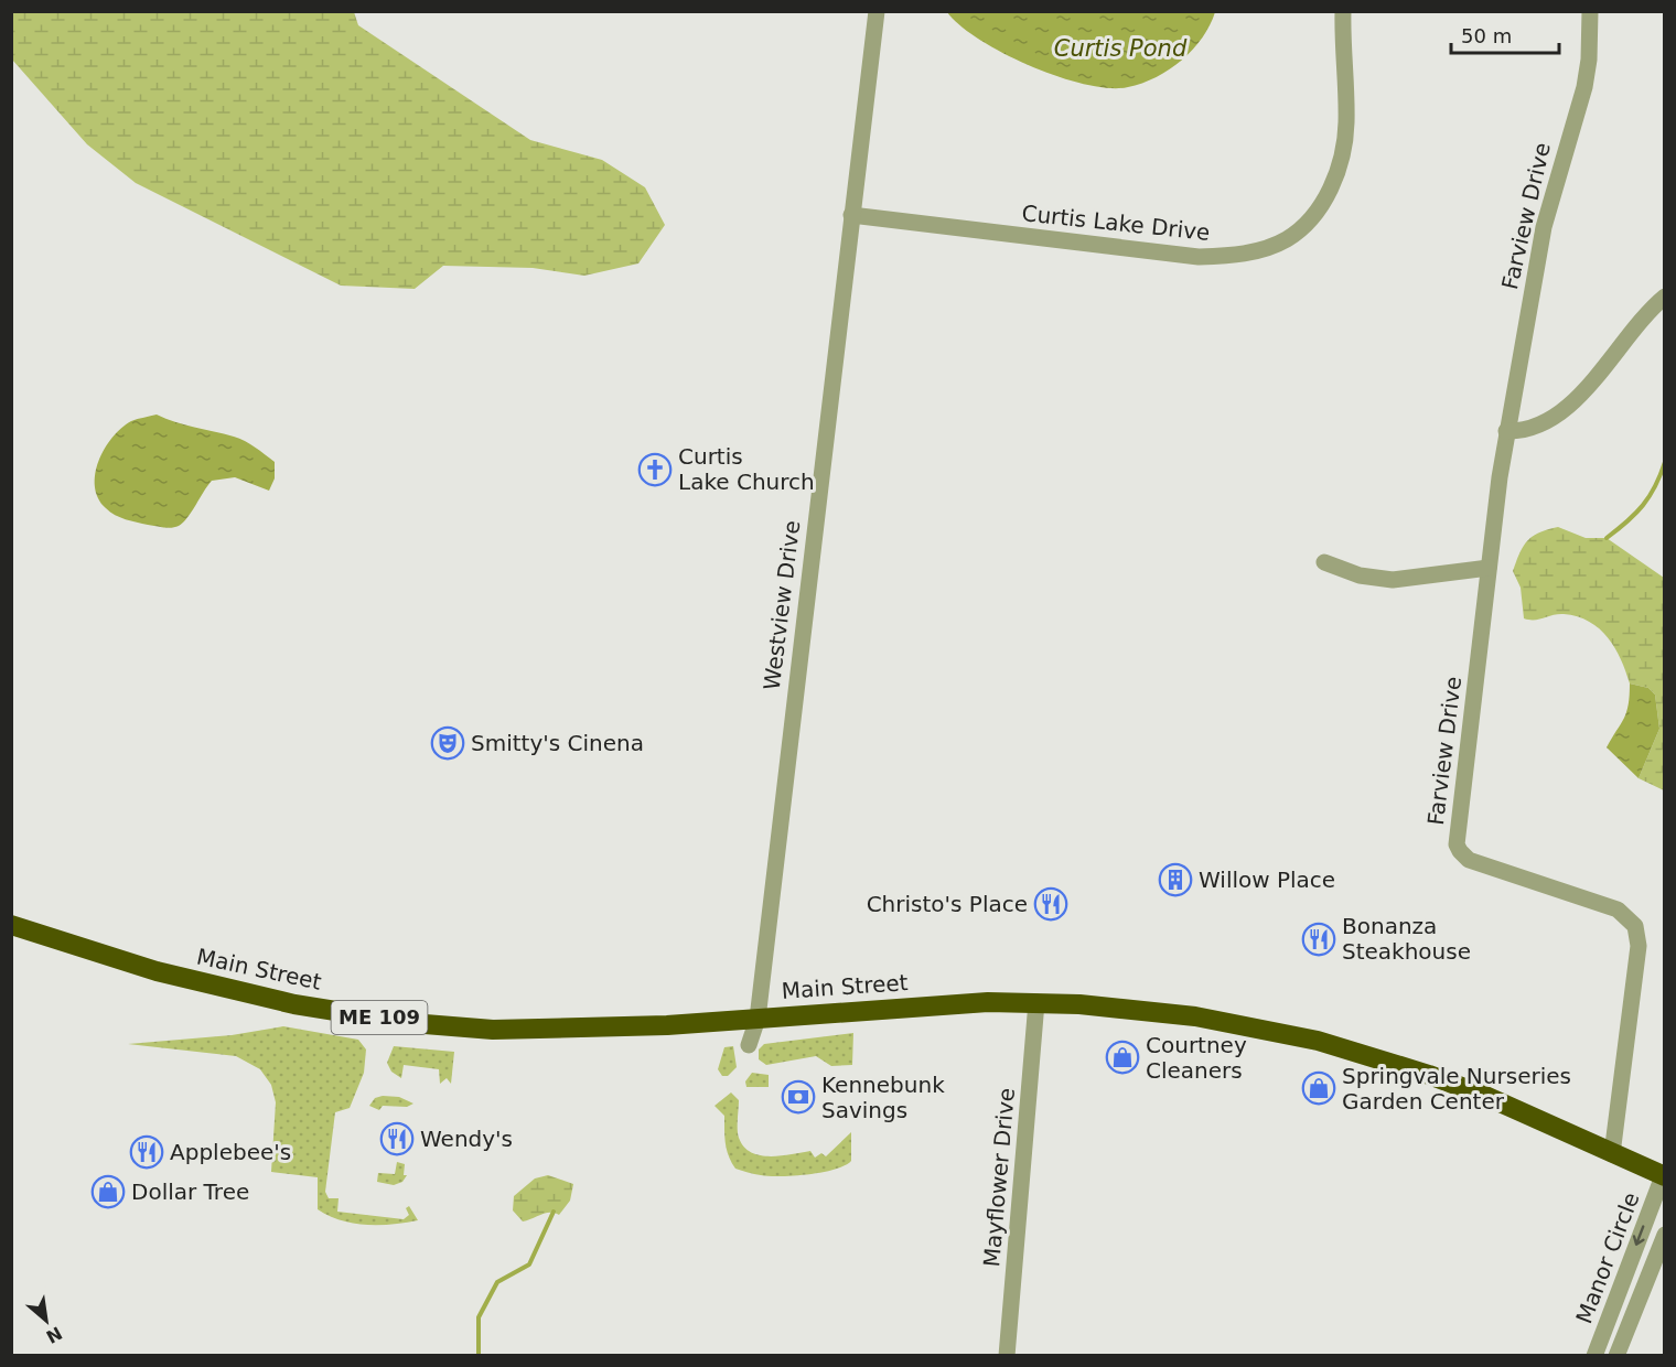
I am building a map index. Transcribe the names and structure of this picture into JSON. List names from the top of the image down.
{
  "streets": {
    "highway": ["Main Street", "ME 109"],
    "street": [
      "Farview Drive",
      "Curtis Lake Drive",
      "Westview Drive",
      "Mayflower Drive",
      "Manor Circle"
    ]
  },
  "crossings": [
    ["Farview Drive", "Main Street"],
    ["Curtis Lake Drive", "Westview Drive"],
    ["Westview Drive", "Main Street"],
    ["Main Street", "Mayflower Drive"],
    ["Main Street", "Manor Circle"]
  ],
  "water": ["Curtis Pond"],
  "places": {
    "church": ["Curtis Lake Church"],
    "theatre": ["Smitty's Cinena"],
    "building": ["Willow Place"],
    "restaurant": [
      "Christo's Place",
      "Bonanza Steakhouse",
      "Wendy's",
      "Applebee's"
    ],
    "shop": ["Courtney Cleaners", "Springvale Nurseries Garden Center", "Dollar Tree"],
    "bank": ["Kennebunk Savings"]
  },
  "scale_bar": "50 m",
  "north": "bottom right"
}
